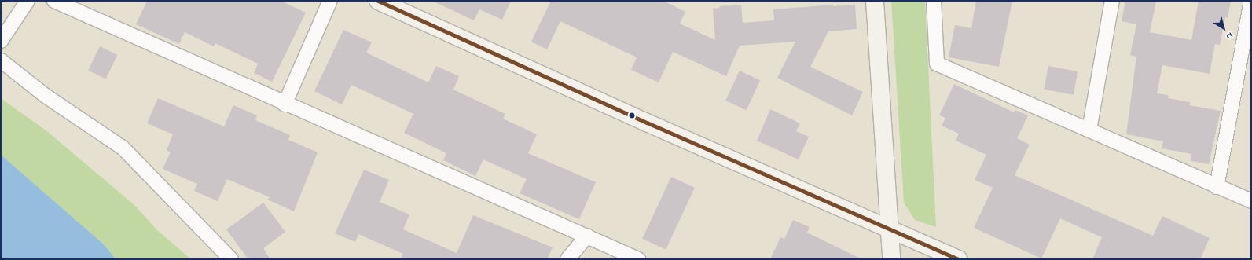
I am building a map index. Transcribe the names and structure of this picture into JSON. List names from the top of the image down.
{
  "north": "bottom right"
}
